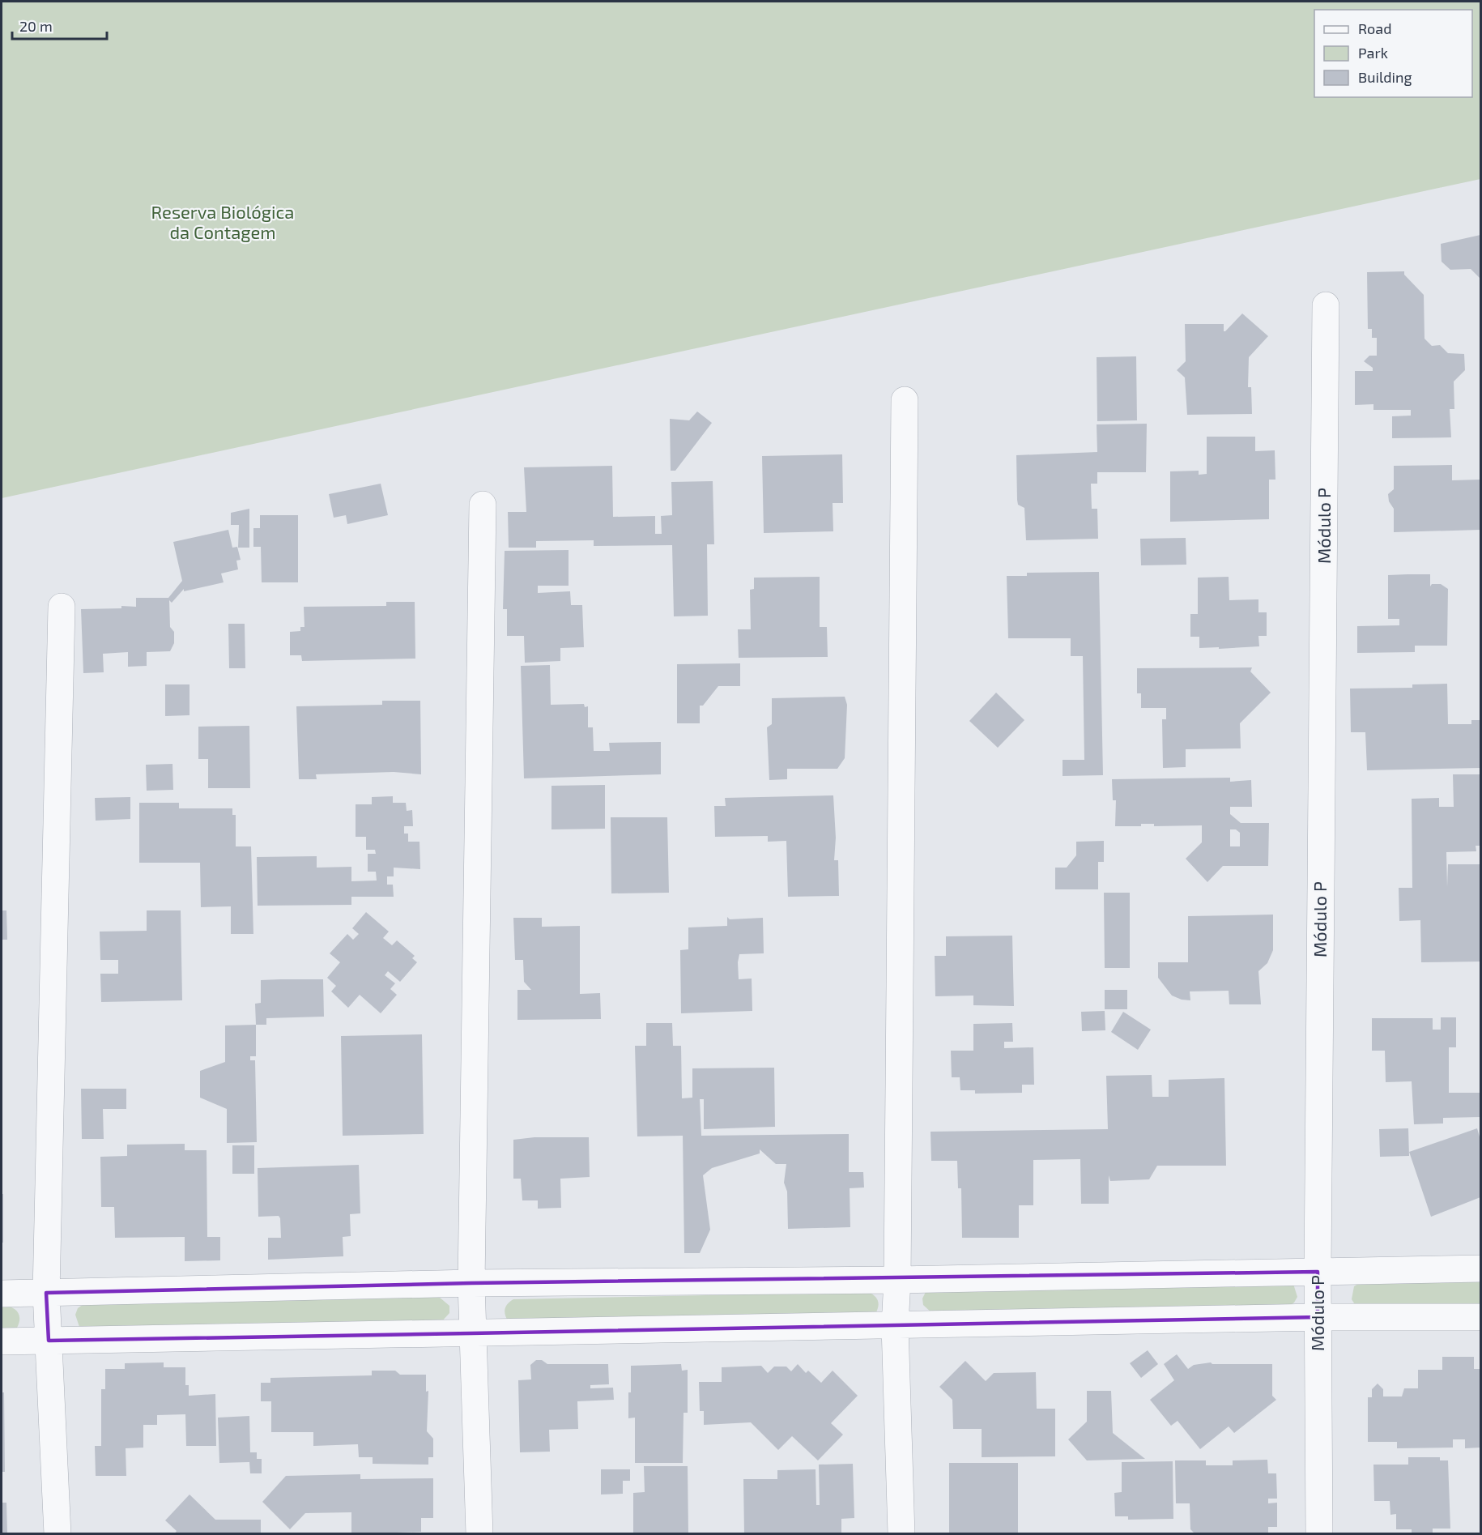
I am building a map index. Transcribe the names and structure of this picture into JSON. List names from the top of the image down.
{
  "streets": {
    "street": ["Módulo P"]
  },
  "parks": ["Reserva Biológica da Contagem"],
  "legend": ["Road", "Park", "Building"],
  "scale_bar": "20 m"
}
